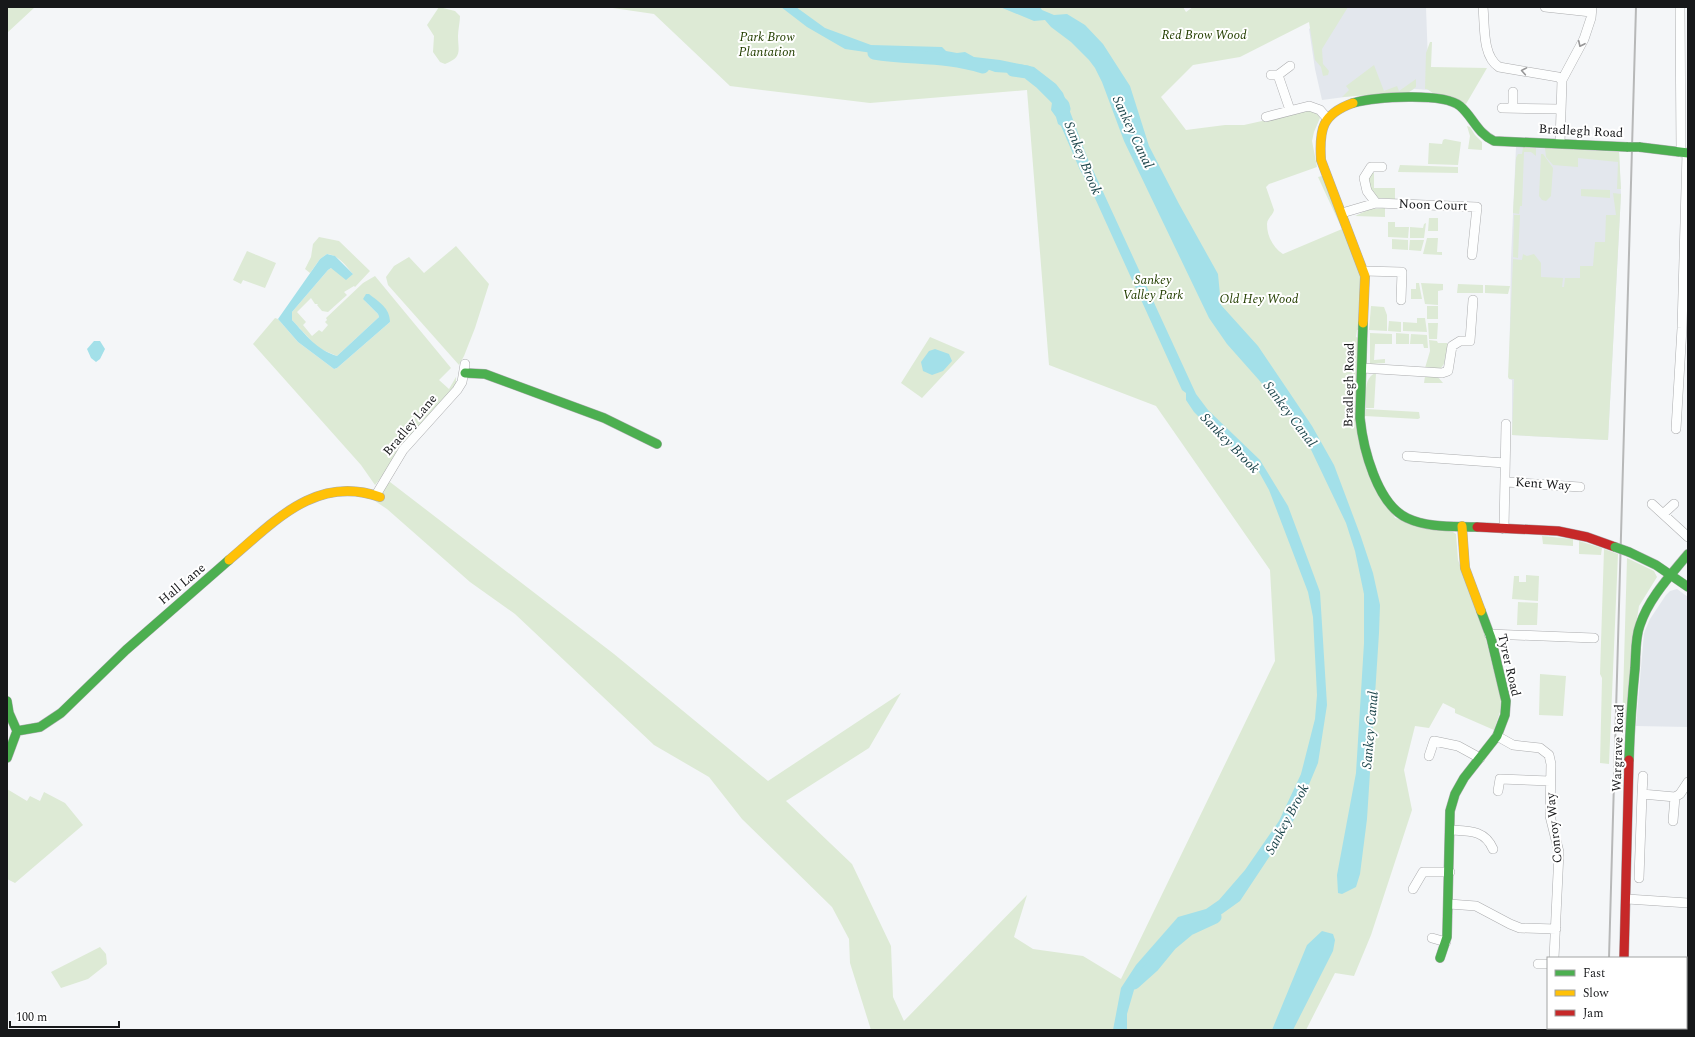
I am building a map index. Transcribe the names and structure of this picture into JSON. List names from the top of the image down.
{
  "streets": {
    "street": [
      "Bradlegh Road",
      "Noon Court",
      "Bradley Lane",
      "Kent Way",
      "Hall Lane",
      "Tyrer Road",
      "Wargrave Road",
      "Conroy Way"
    ]
  },
  "crossings": [
    ["Bradlegh Road", "Noon Court"],
    ["Bradlegh Road", "Tyrer Road"],
    ["Bradlegh Road", "Wargrave Road"],
    ["Bradley Lane", "Hall Lane"],
    ["Tyrer Road", "Conroy Way"]
  ],
  "water": ["Sankey Canal", "Sankey Brook"],
  "parks": [
    "Red Brow Wood",
    "Park Brow Plantation",
    "Sankey Valley Park",
    "Old Hey Wood"
  ],
  "legend": ["Fast", "Slow", "Jam"],
  "scale_bar": "100 m"
}
